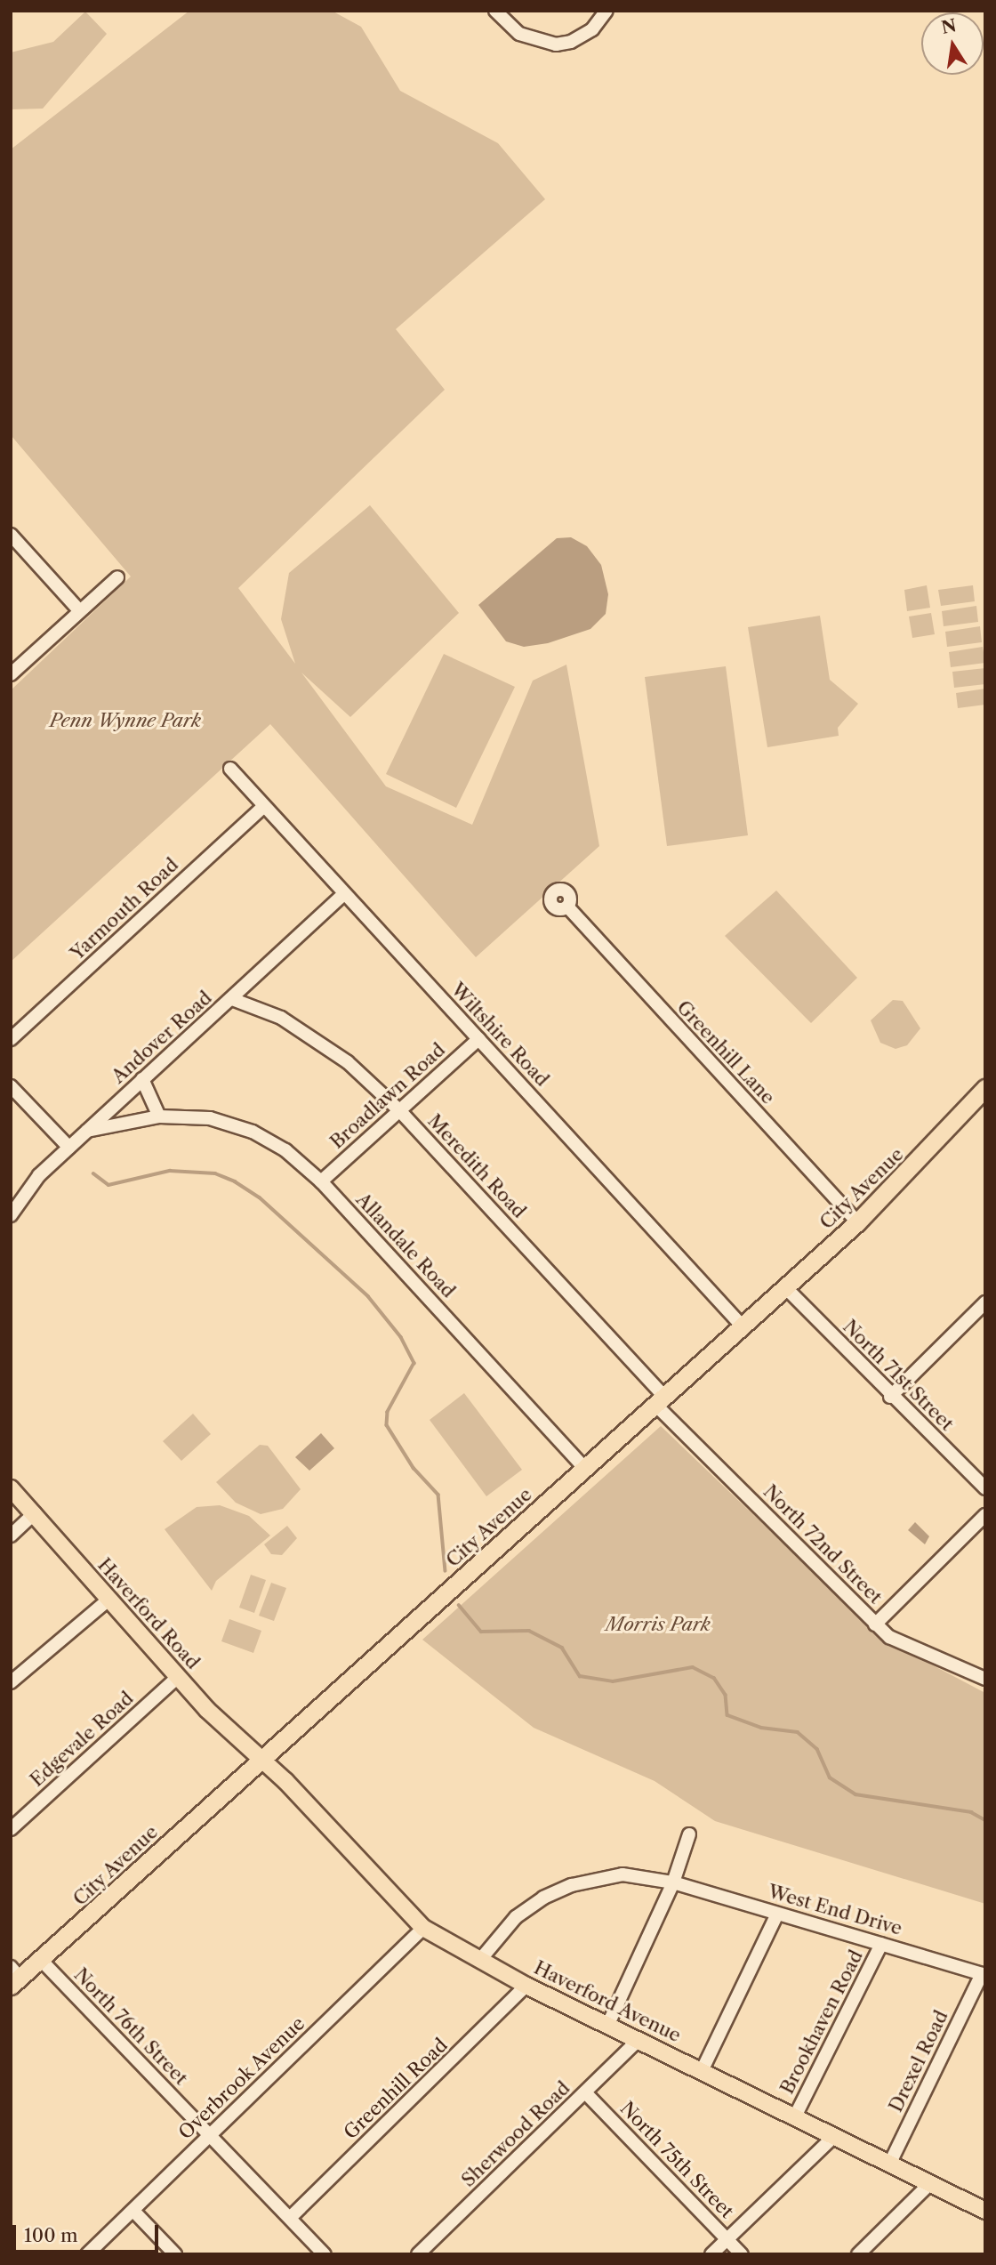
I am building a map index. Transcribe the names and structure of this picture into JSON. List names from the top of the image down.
{
  "streets": {
    "highway": ["City Avenue"],
    "main road": ["Haverford Road", "Haverford Avenue"],
    "street": [
      "Yarmouth Road",
      "Wiltshire Road",
      "Andover Road",
      "Greenhill Lane",
      "Broadlawn Road",
      "Meredith Road",
      "Allandale Road",
      "North 71st Street",
      "North 72nd Street",
      "Edgevale Road",
      "West End Drive",
      "Brookhaven Road",
      "North 76th Street",
      "Drexel Road",
      "Overbrook Avenue",
      "Greenhill Road",
      "Sherwood Road",
      "North 75th Street"
    ]
  },
  "crossings": [
    ["Yarmouth Road", "Wiltshire Road"],
    ["Wiltshire Road", "Andover Road"],
    ["Wiltshire Road", "Broadlawn Road"],
    ["Wiltshire Road", "City Avenue"],
    ["Andover Road", "Meredith Road"],
    ["Andover Road", "Allandale Road"],
    ["Greenhill Lane", "City Avenue"],
    ["Broadlawn Road", "Meredith Road"],
    ["Broadlawn Road", "Allandale Road"],
    ["Meredith Road", "City Avenue"],
    ["Meredith Road", "North 72nd Street"],
    ["City Avenue", "Allandale Road"],
    ["City Avenue", "North 71st Street"],
    ["City Avenue", "North 72nd Street"],
    ["City Avenue", "Haverford Road"],
    ["City Avenue", "Haverford Avenue"],
    ["City Avenue", "North 76th Street"],
    ["Haverford Road", "Edgevale Road"],
    ["Haverford Road", "Haverford Avenue"],
    ["West End Drive", "Brookhaven Road"],
    ["West End Drive", "Drexel Road"],
    ["Haverford Avenue", "Brookhaven Road"],
    ["Haverford Avenue", "Drexel Road"],
    ["Haverford Avenue", "Overbrook Avenue"],
    ["Haverford Avenue", "Greenhill Road"],
    ["Haverford Avenue", "Sherwood Road"],
    ["North 76th Street", "Overbrook Avenue"],
    ["North 76th Street", "Greenhill Road"],
    ["Sherwood Road", "North 75th Street"]
  ],
  "parks": ["Penn Wynne Park", "Morris Park"],
  "scale_bar": "100 m",
  "north": "top"
}
